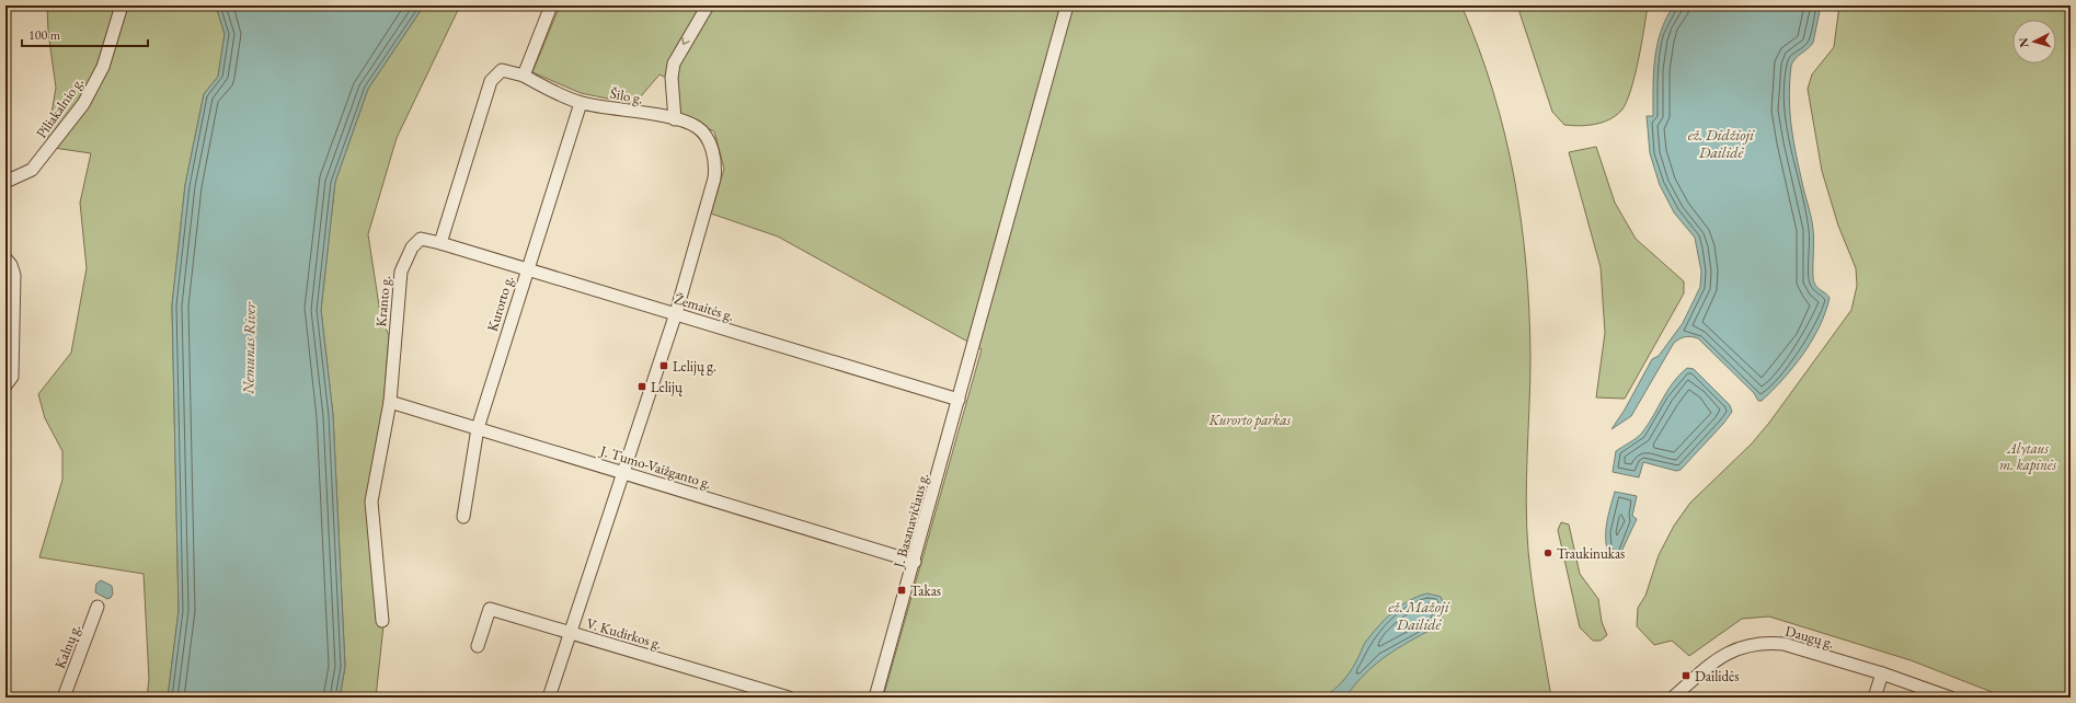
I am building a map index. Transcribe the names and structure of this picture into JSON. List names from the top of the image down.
{
  "streets": {
    "street": [
      "Šilo g.",
      "Piliakalnio g.",
      "Kranto g.",
      "Kurorto g.",
      "Žemaitės g.",
      "J. Tumo-Vaižganto g.",
      "J. Basanavičiaus g.",
      "V. Kudirkos g.",
      "Daugų g.",
      "Kalnų g."
    ]
  },
  "crossings": [
    ["Šilo g.", "Kurorto g."],
    ["Šilo g.", "Žemaitės g."],
    ["Kranto g.", "Žemaitės g."],
    ["Kranto g.", "J. Tumo-Vaižganto g."],
    ["Kurorto g.", "Žemaitės g."],
    ["Kurorto g.", "J. Tumo-Vaižganto g."],
    ["Žemaitės g.", "J. Basanavičiaus g."],
    ["J. Tumo-Vaižganto g.", "J. Basanavičiaus g."]
  ],
  "water": ["ež. Didžioji Dailidė", "Nemunas River", "ež. Mažoji Dailidė"],
  "parks": ["Kurorto parkas", "Alytaus m. kapinės"],
  "places": {
    "transit": [
      "Lelijų g.",
      "Lelijų",
      "Takas",
      "Dailidės"
    ],
    "other": ["Traukinukas"]
  },
  "scale_bar": "100 m",
  "north": "left"
}
